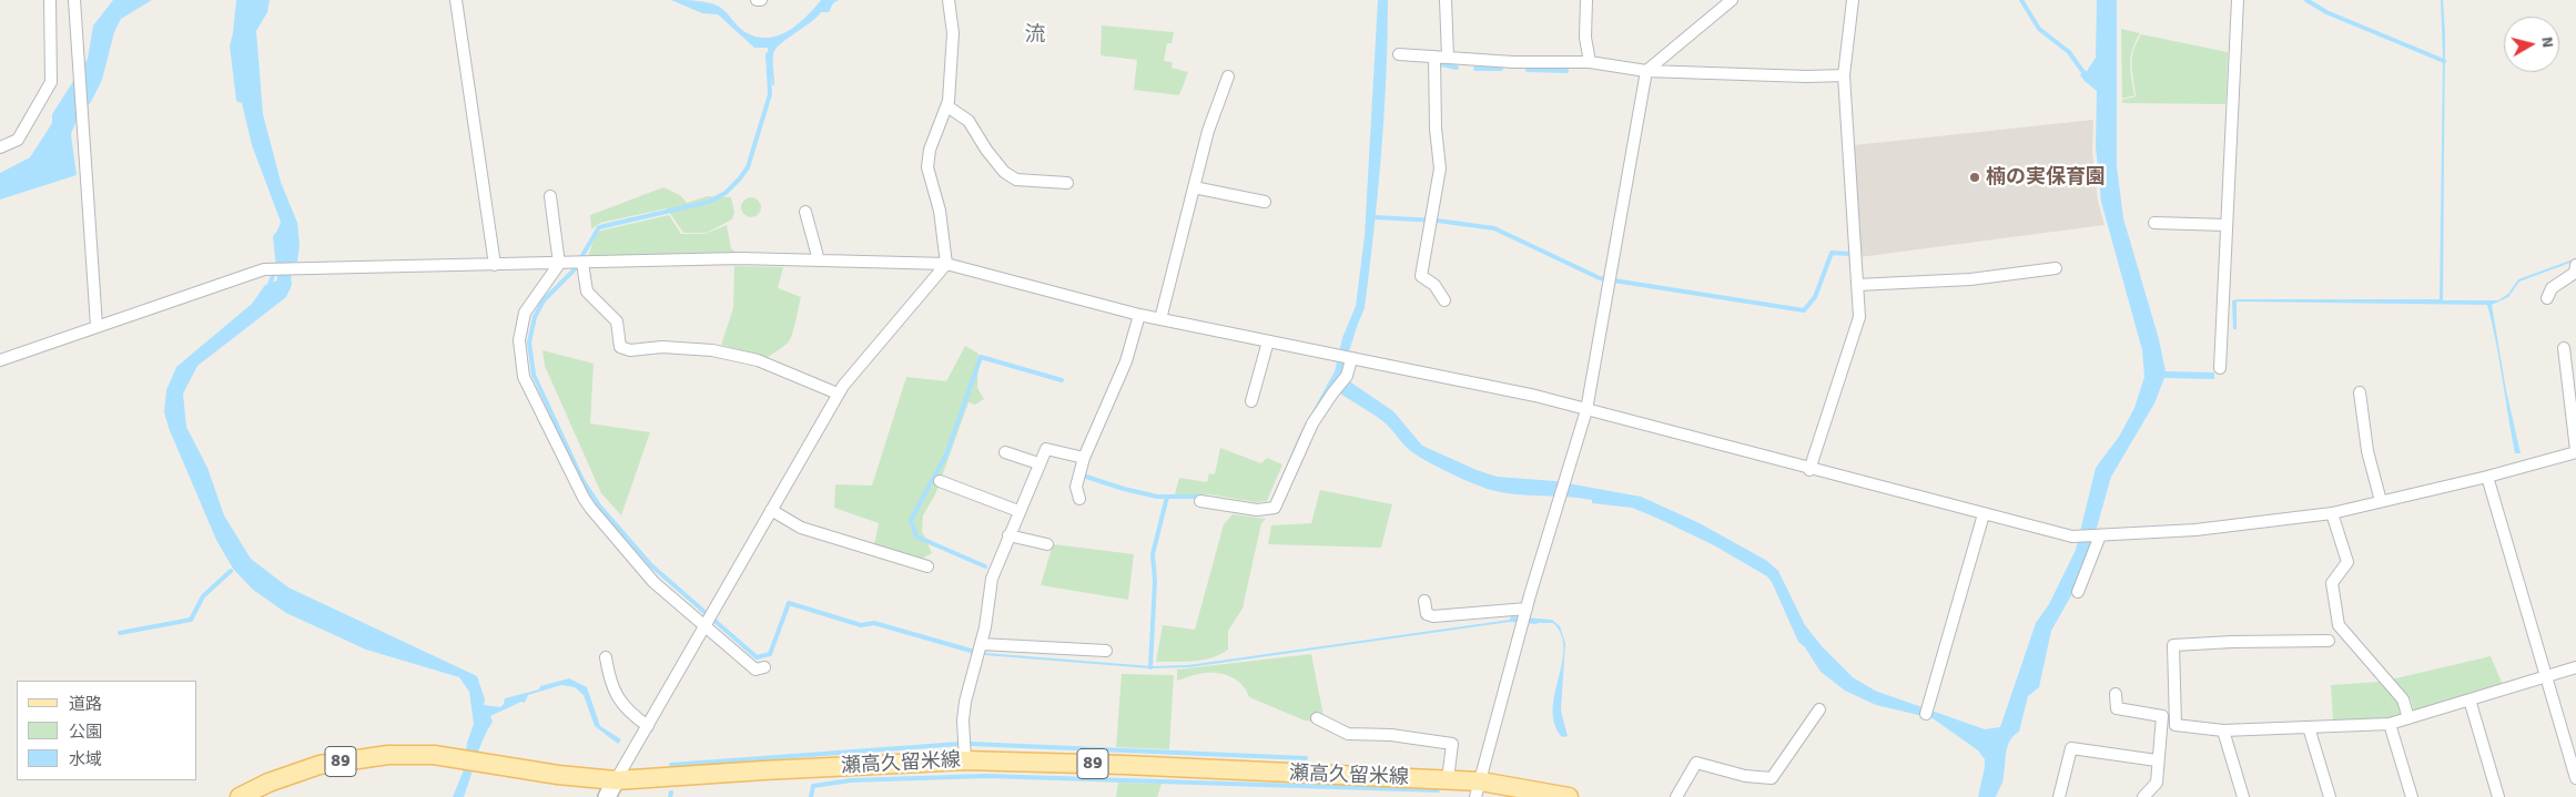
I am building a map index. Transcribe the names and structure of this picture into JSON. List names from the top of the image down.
{
  "streets": {
    "main road": ["89", "瀬高久留米線"]
  },
  "districts": ["流"],
  "places": ["楠の実保育園"],
  "legend": ["道路", "公園", "水域"],
  "north": "right"
}
